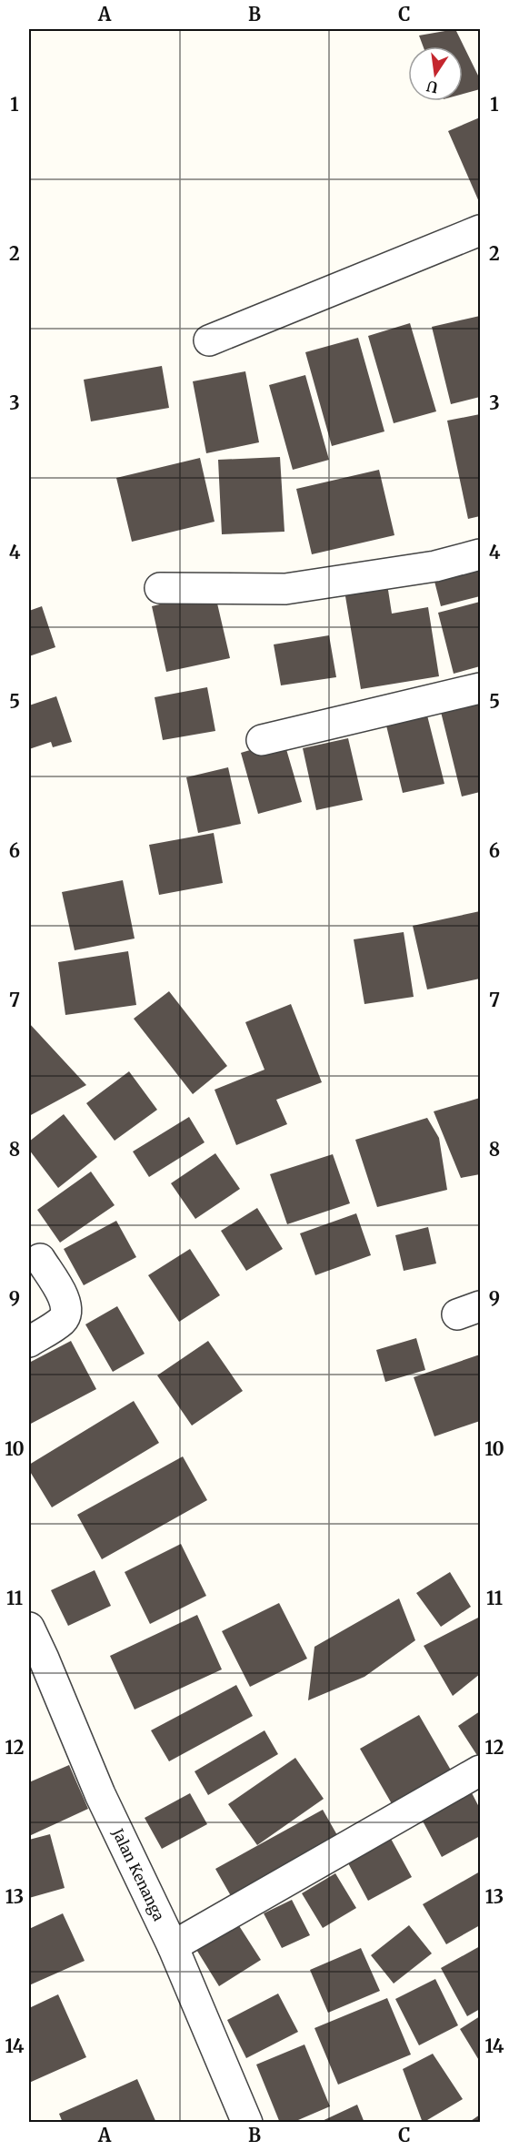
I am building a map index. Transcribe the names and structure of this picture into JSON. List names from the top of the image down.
{
  "streets": {
    "street": ["Jalan Kenanga"]
  },
  "north": "bottom",
  "grid": {
    "columns": ["A", "B", "C"],
    "rows": [
      "1",
      "2",
      "3",
      "4",
      "5",
      "6",
      "7",
      "8",
      "9",
      "10",
      "11",
      "12",
      "13",
      "14"
    ]
  }
}
